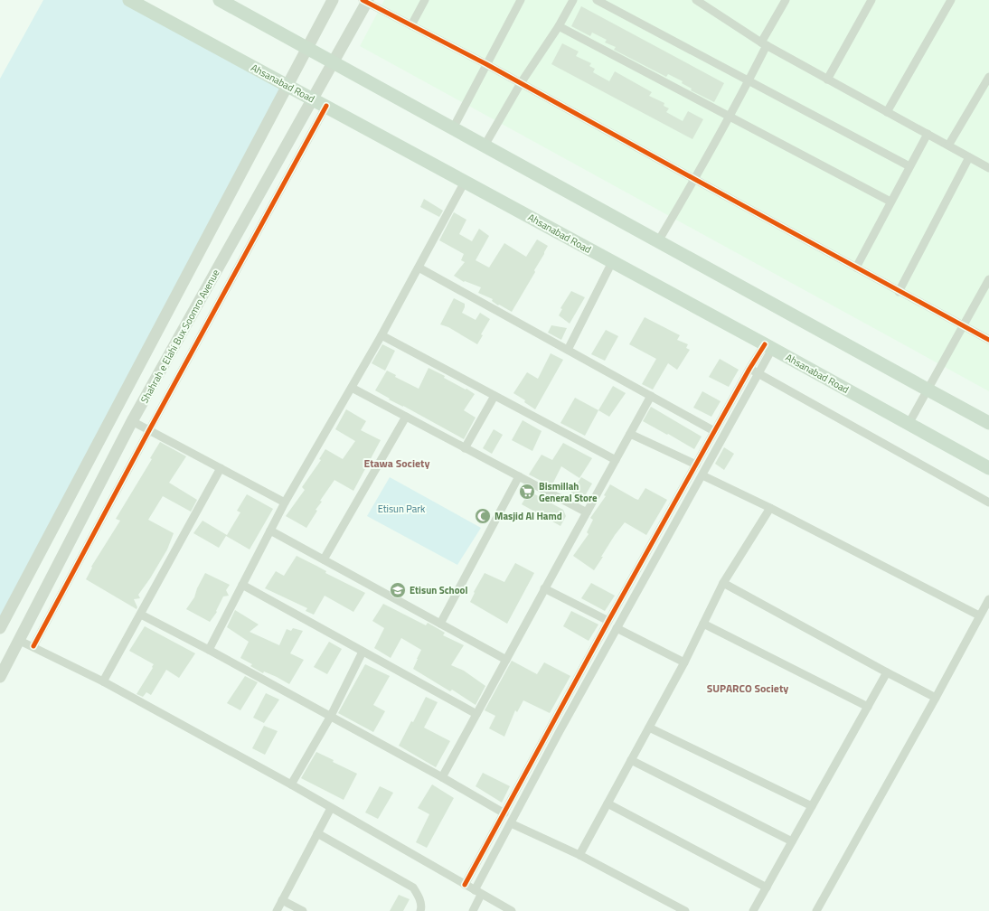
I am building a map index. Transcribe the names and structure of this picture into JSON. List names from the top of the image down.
{
  "streets": {
    "main road": ["Ahsanabad Road", "Shahrah e Elahi Bux Soomro Avenue"]
  },
  "crossings": [
    ["Ahsanabad Road", "Shahrah e Elahi Bux Soomro Avenue"]
  ],
  "districts": ["Etawa Society", "SUPARCO Society"],
  "parks": ["Etisun Park"],
  "places": {
    "supermarket": ["Bismillah General Store"],
    "mosque": ["Masjid Al Hamd"],
    "school or university": ["Etisun School"]
  }
}
